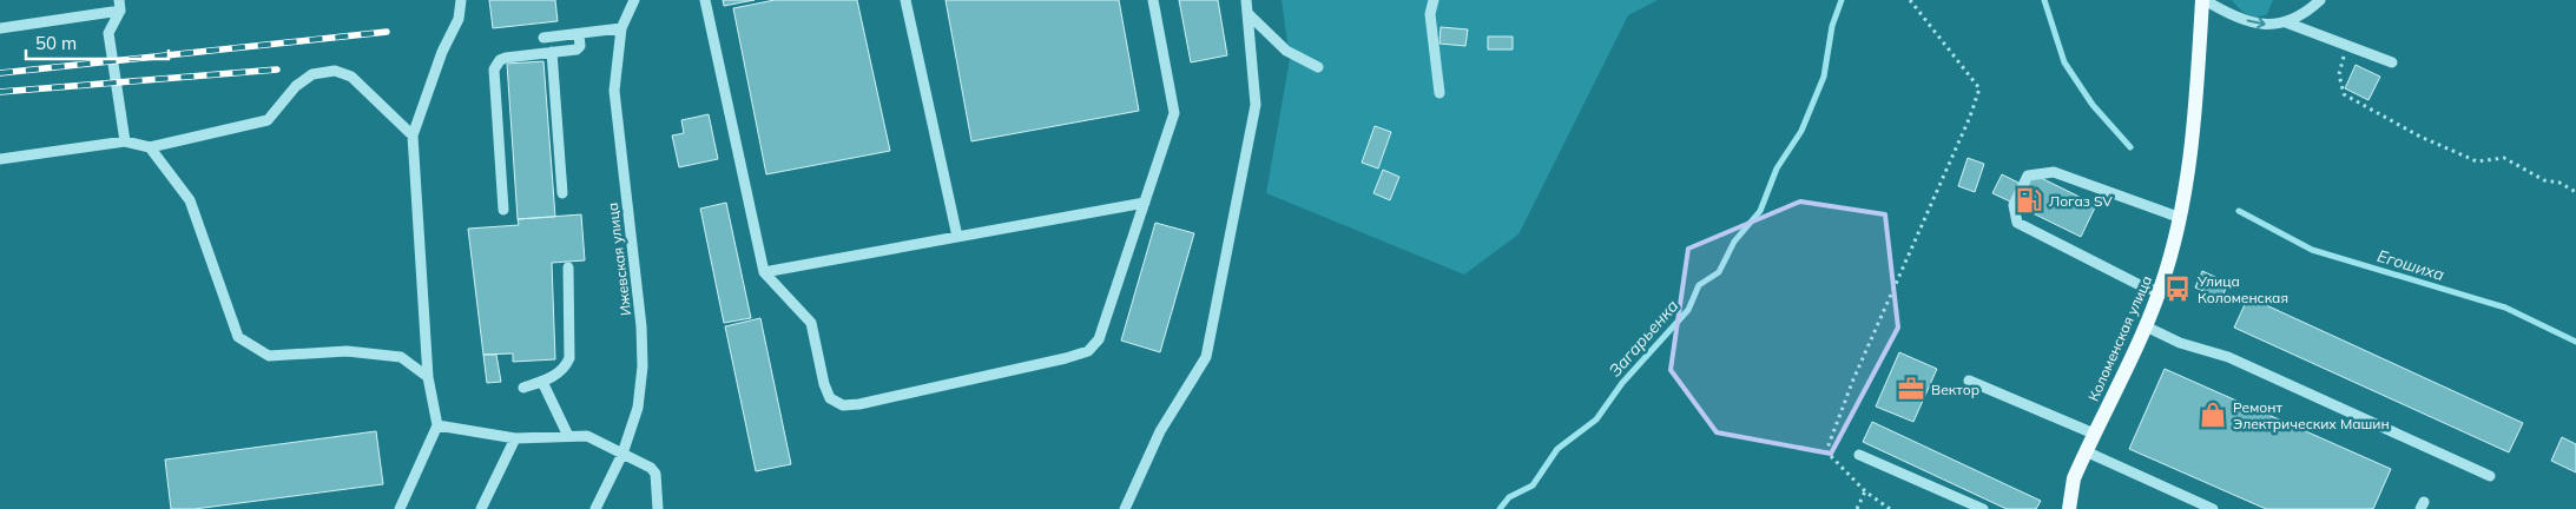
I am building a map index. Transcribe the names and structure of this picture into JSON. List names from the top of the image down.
{
  "streets": {
    "main road": ["Коломенская улица"],
    "street": ["Ижевская улица"]
  },
  "water": ["Егошиха", "Загарьенка"],
  "places": {
    "fuel station": ["Логаз SV"],
    "bus stop": ["Улица Коломенская"],
    "office": ["Вектор"],
    "shop": ["Ремонт Электрических Машин"]
  },
  "scale_bar": "50 m"
}
